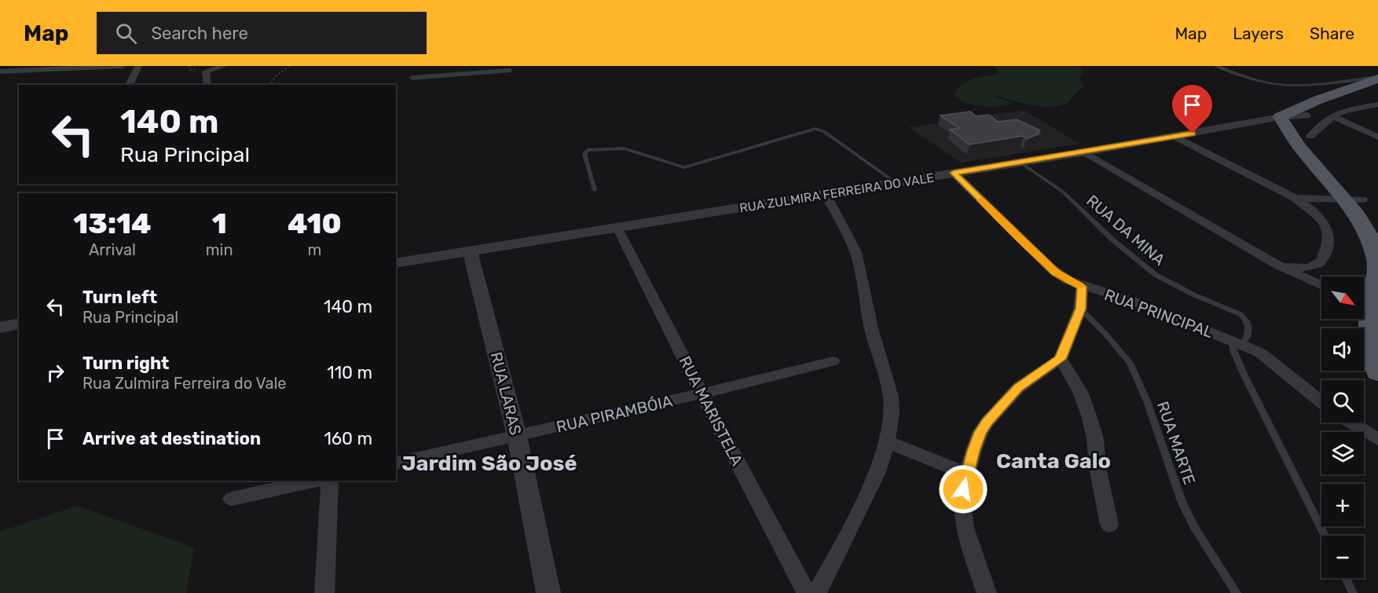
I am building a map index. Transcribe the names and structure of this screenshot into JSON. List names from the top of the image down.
{
  "streets": {
    "street": [
      "RUA ZULMIRA FERREIRA DO VALE",
      "RUA PRINCIPAL",
      "RUA LARAS",
      "RUA MARISTELA",
      "RUA PIRAMBÓIA"
    ],
    "lane": ["RUA DA MINA", "RUA MARTE"]
  },
  "crossings": [
    ["RUA ZULMIRA FERREIRA DO VALE", "RUA DA MINA"],
    ["RUA ZULMIRA FERREIRA DO VALE", "RUA PRINCIPAL"],
    ["RUA ZULMIRA FERREIRA DO VALE", "RUA LARAS"],
    ["RUA ZULMIRA FERREIRA DO VALE", "RUA MARISTELA"],
    ["RUA DA MINA", "RUA PRINCIPAL"],
    ["RUA LARAS", "RUA PIRAMBÓIA"],
    ["RUA MARISTELA", "RUA PIRAMBÓIA"]
  ],
  "districts": ["Canta Galo", "Jardim São José"],
  "north": "bottom right",
  "page": {
    "header": "Map",
    "search": "Search here",
    "nav": ["Map", "Layers", "Share"],
    "turn": ["140 m", "Rua Principal"],
    "eta": [
      "13:14",
      "Arrival",
      "1",
      "min",
      "410",
      "m"
    ],
    "list": [
      {
        "name": "Turn left",
        "note": "Rua Principal",
        "value": "140 m"
      },
      {
        "name": "Turn right",
        "note": "Rua Zulmira Ferreira do Vale",
        "value": "110 m"
      },
      {
        "name": "Arrive at destination",
        "value": "160 m"
      }
    ],
    "map_buttons": ["+", "−"]
  }
}
